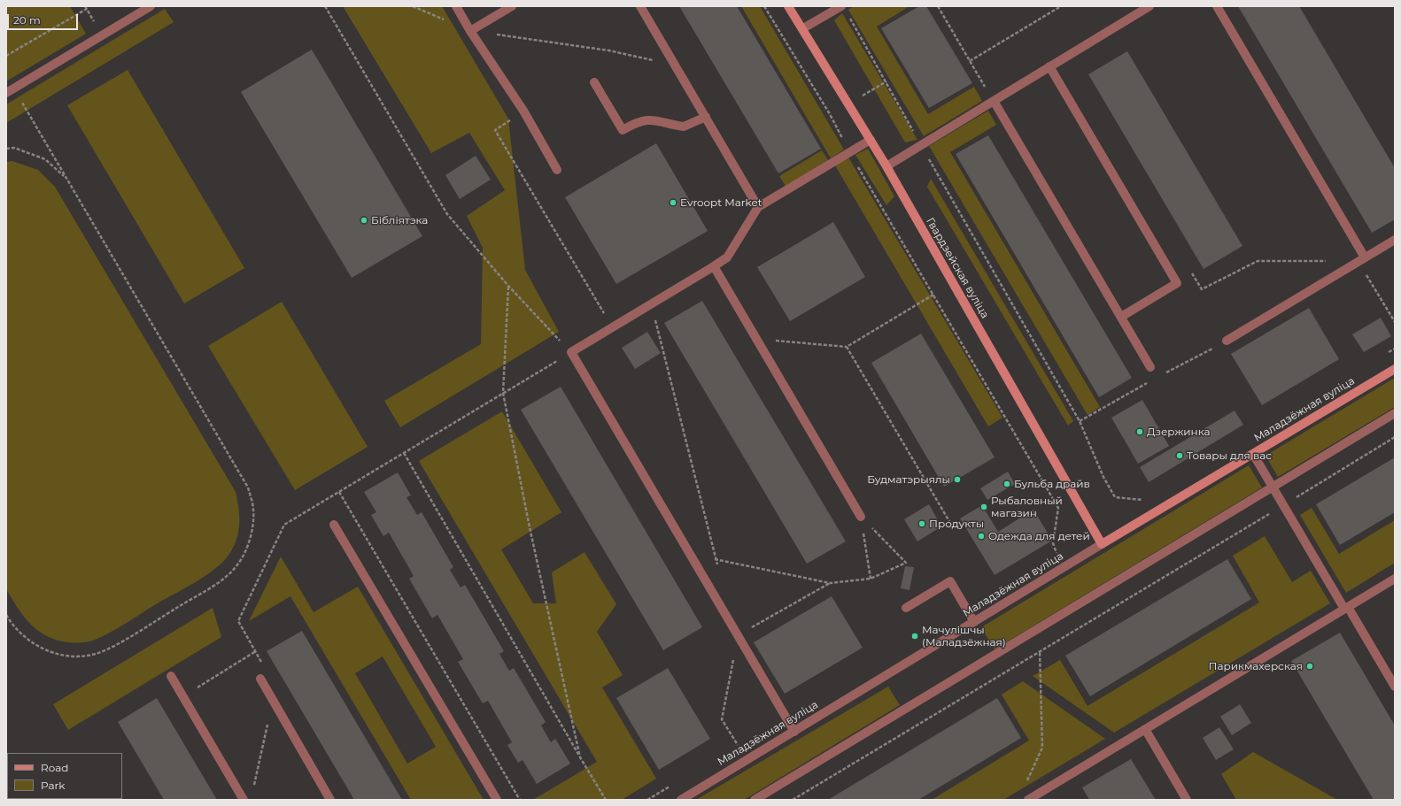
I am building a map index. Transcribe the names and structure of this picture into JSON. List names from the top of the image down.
{
  "streets": {
    "street": ["Гвардзейская вуліца", "Маладзёжная вуліца"]
  },
  "crossings": [
    ["Гвардзейская вуліца", "Маладзёжная вуліца"]
  ],
  "places": [
    "Evroopt Market",
    "Бібліятэка",
    "Дзержинка",
    "Товары для вас",
    "Будматэрыялы",
    "Бульба драйв",
    "Рыбаловный магазин",
    "Продукты",
    "Одежда для детей",
    "Мачулішчы (Маладзёжная)",
    "Парикмахерская"
  ],
  "legend": ["Road", "Park"],
  "scale_bar": "20 m"
}
